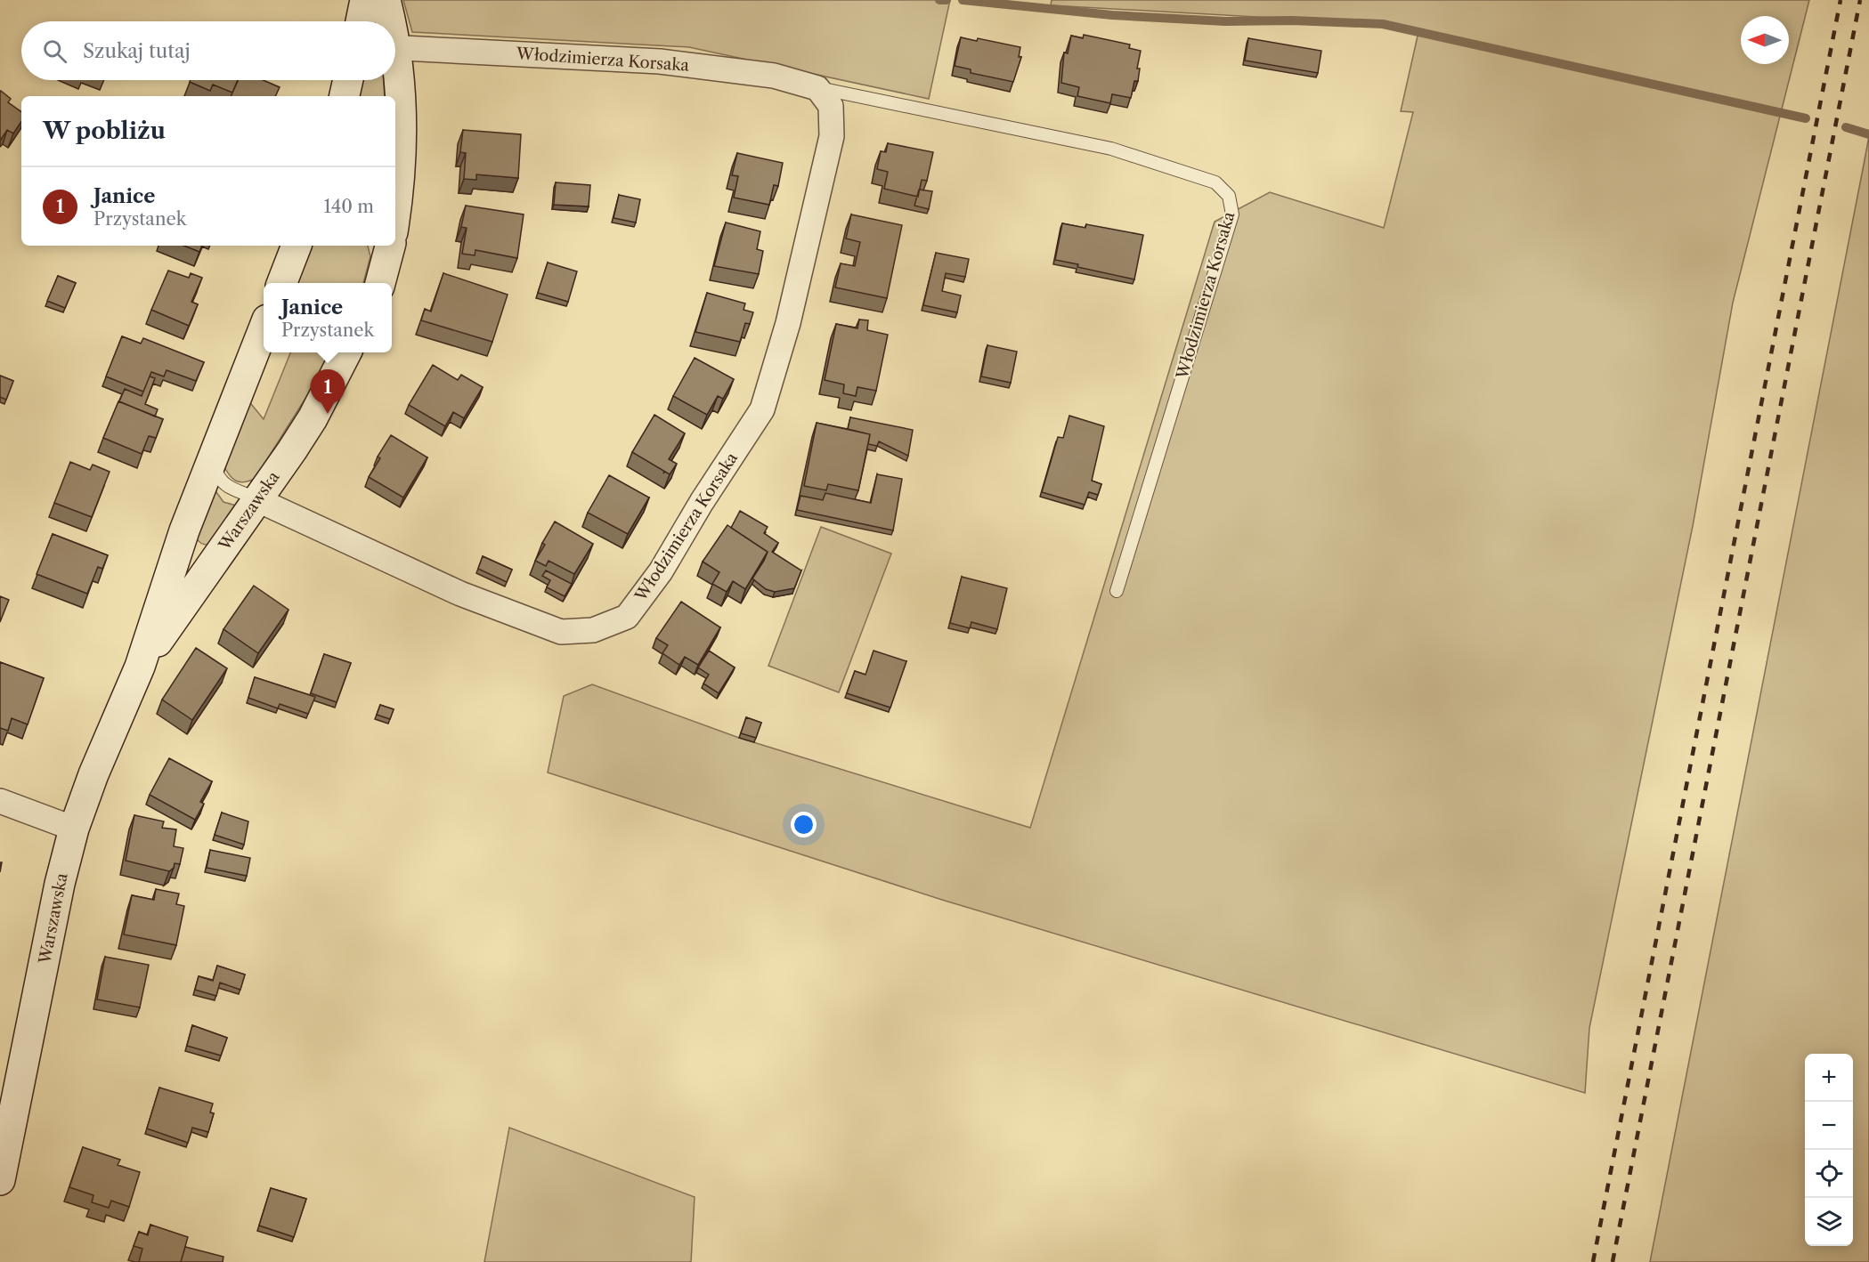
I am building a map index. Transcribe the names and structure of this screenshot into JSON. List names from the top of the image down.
{
  "streets": {
    "street": ["Włodzimierza Korsaka", "Warszawska"]
  },
  "crossings": [
    ["Włodzimierza Korsaka", "Warszawska"]
  ],
  "north": "left",
  "page": {
    "search": "Szukaj tutaj",
    "heading": "W pobliżu",
    "list": [
      {
        "mark": "1",
        "name": "Janice",
        "note": "Przystanek",
        "value": "140 m"
      }
    ],
    "popup": ["Janice", "Przystanek"],
    "pins": "1",
    "map_buttons": ["+", "−"]
  }
}
